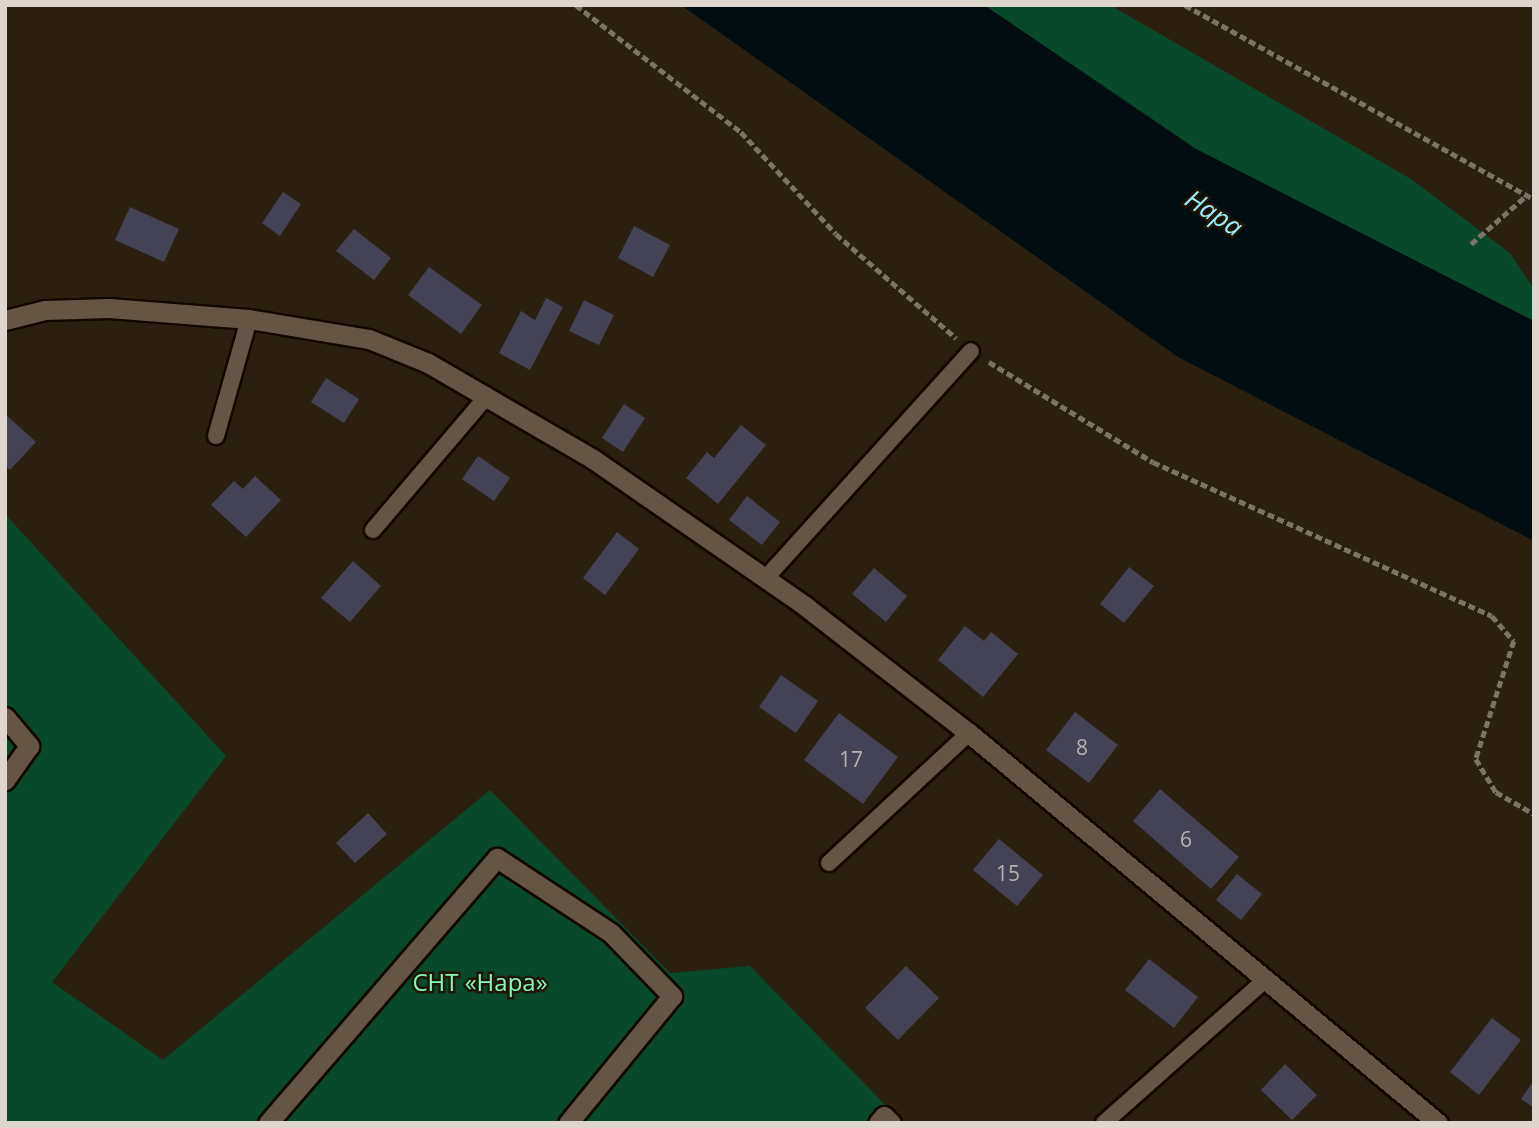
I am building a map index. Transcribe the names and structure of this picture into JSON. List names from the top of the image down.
{
  "water": ["Нара"],
  "parks": ["СНТ «Нара»"],
  "house_numbers": [
    "8",
    "17",
    "6",
    "15"
  ]
}
